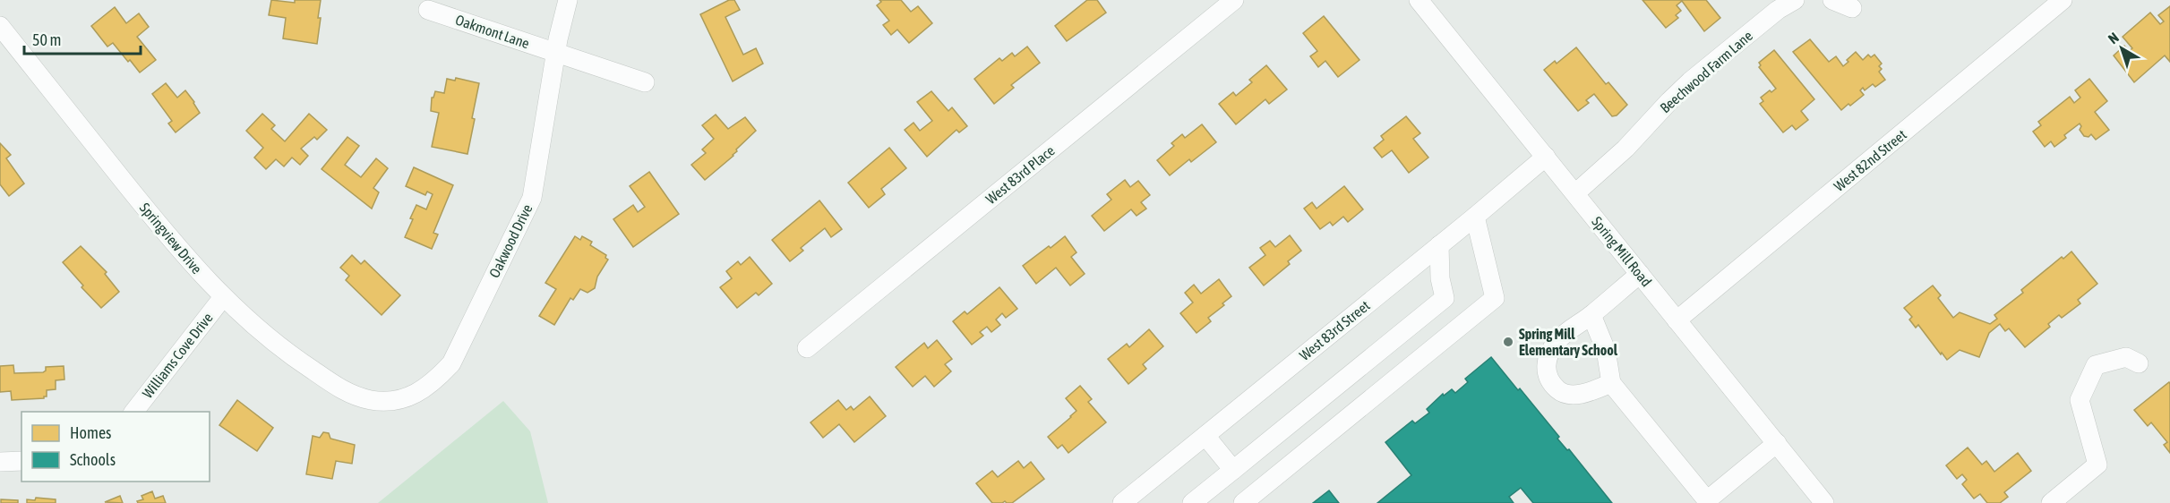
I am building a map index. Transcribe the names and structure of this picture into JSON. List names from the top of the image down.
{
  "streets": {
    "street": [
      "Oakmont Lane",
      "Beechwood Farm Lane",
      "West 82nd Street",
      "West 83rd Place",
      "Springview Drive",
      "Oakwood Drive",
      "Spring Mill Road",
      "West 83rd Street",
      "Williams Cove Drive"
    ]
  },
  "crossings": [
    ["Oakmont Lane", "Oakwood Drive"],
    ["Beechwood Farm Lane", "Spring Mill Road"],
    ["West 82nd Street", "Spring Mill Road"],
    ["Springview Drive", "Oakwood Drive"],
    ["Springview Drive", "Williams Cove Drive"],
    ["Spring Mill Road", "West 83rd Street"]
  ],
  "places": ["Spring Mill Elementary School"],
  "legend": ["Homes", "Schools"],
  "scale_bar": "50 m",
  "north": "top left"
}
